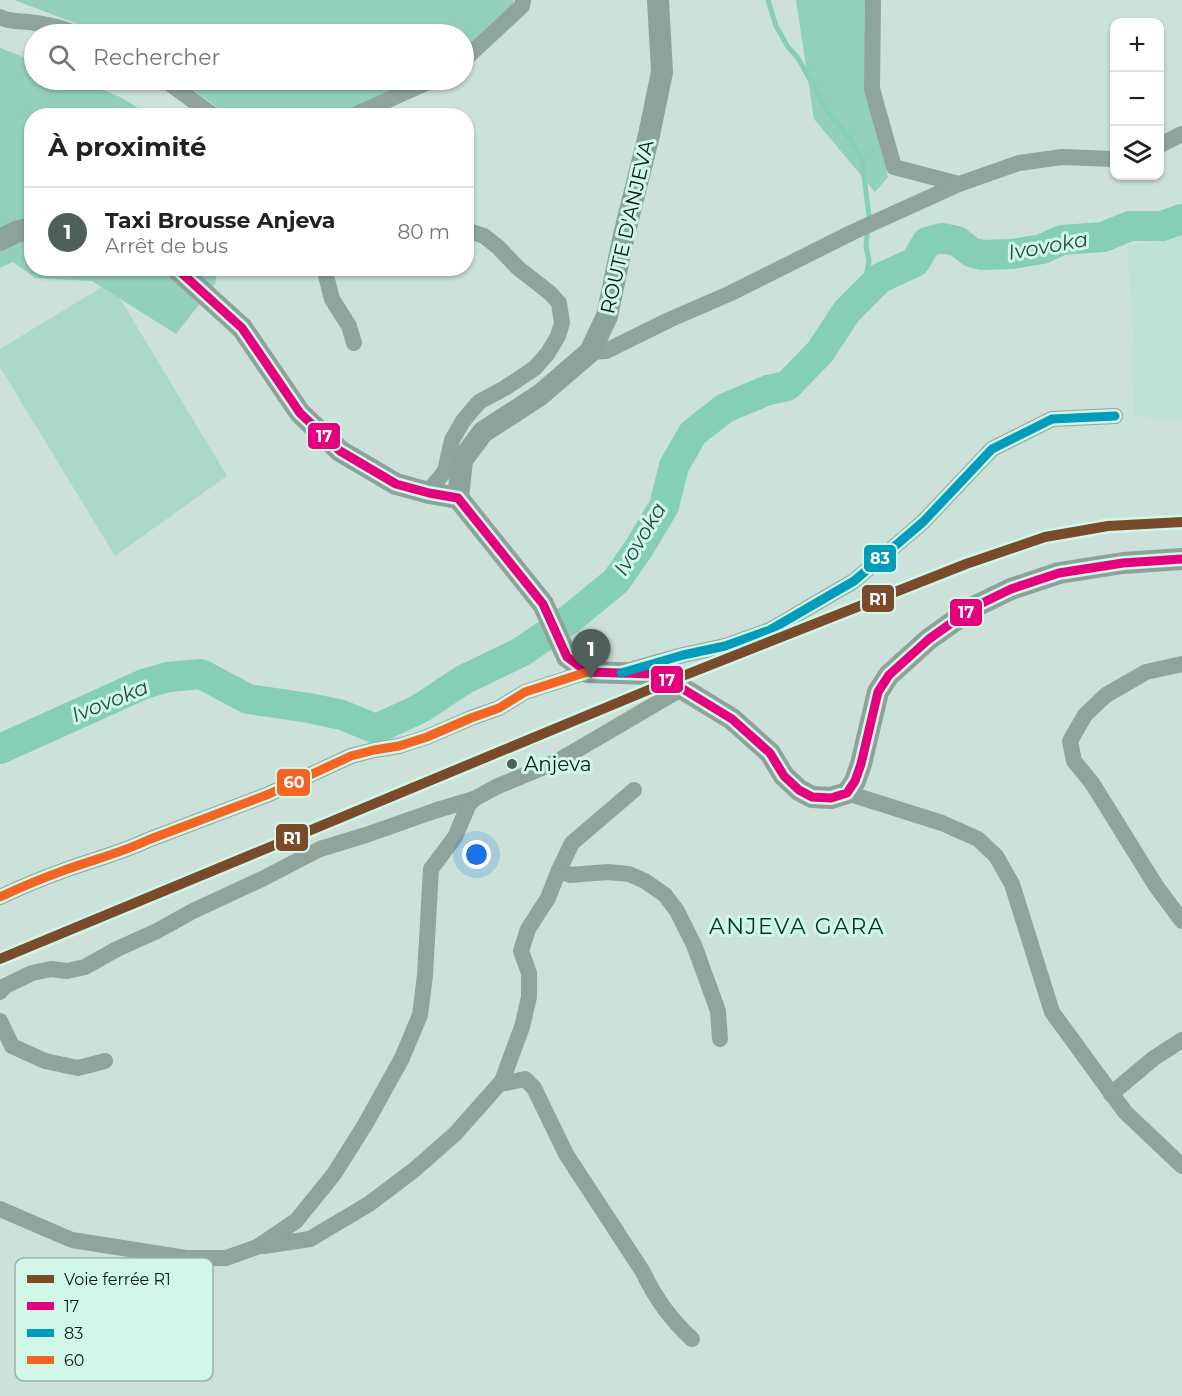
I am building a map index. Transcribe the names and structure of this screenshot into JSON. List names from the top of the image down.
{
  "streets": {
    "street": ["ROUTE D'ANJEVA"]
  },
  "districts": ["ANJEVA GARA"],
  "water": ["Ivovoka"],
  "places": ["Anjeva"],
  "lines": [
    "transit line 17",
    "transit line 83",
    "rail line R1",
    "transit line 60"
  ],
  "legend": [
    "Voie ferrée R1",
    "17",
    "83",
    "60"
  ],
  "page": {
    "map_buttons": ["+", "−"],
    "search": "Rechercher",
    "heading": "À proximité",
    "list": [
      {
        "mark": "1",
        "name": "Taxi Brousse Anjeva",
        "note": "Arrêt de bus",
        "value": "80 m"
      }
    ],
    "pins": "1"
  }
}
